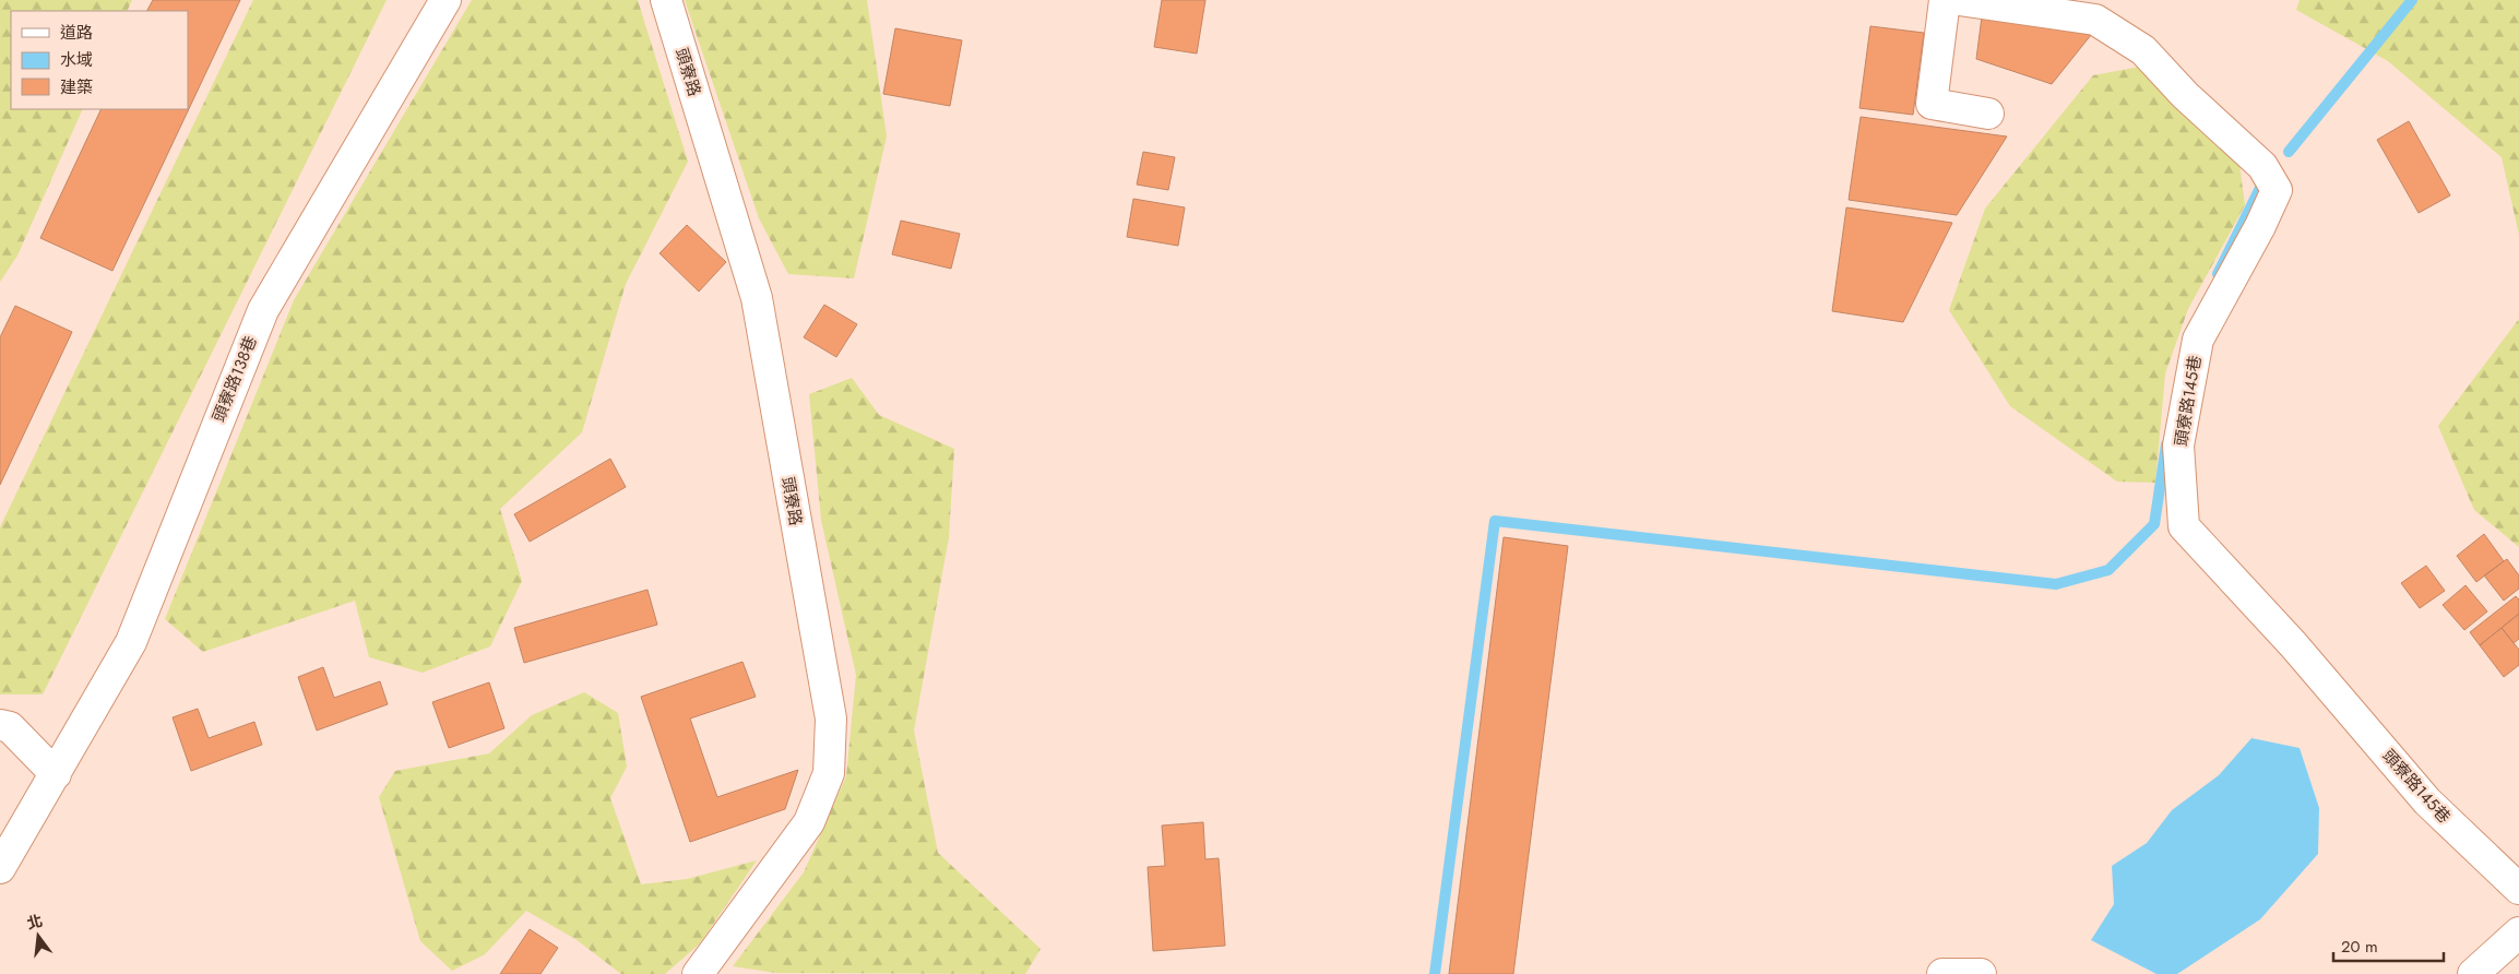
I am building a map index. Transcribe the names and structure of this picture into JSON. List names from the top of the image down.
{
  "streets": {
    "street": ["頭寮路", "頭寮路138巷", "頭寮路145巷"]
  },
  "legend": ["道路", "水域", "建築"],
  "scale_bar": "20 m",
  "north": "top"
}
